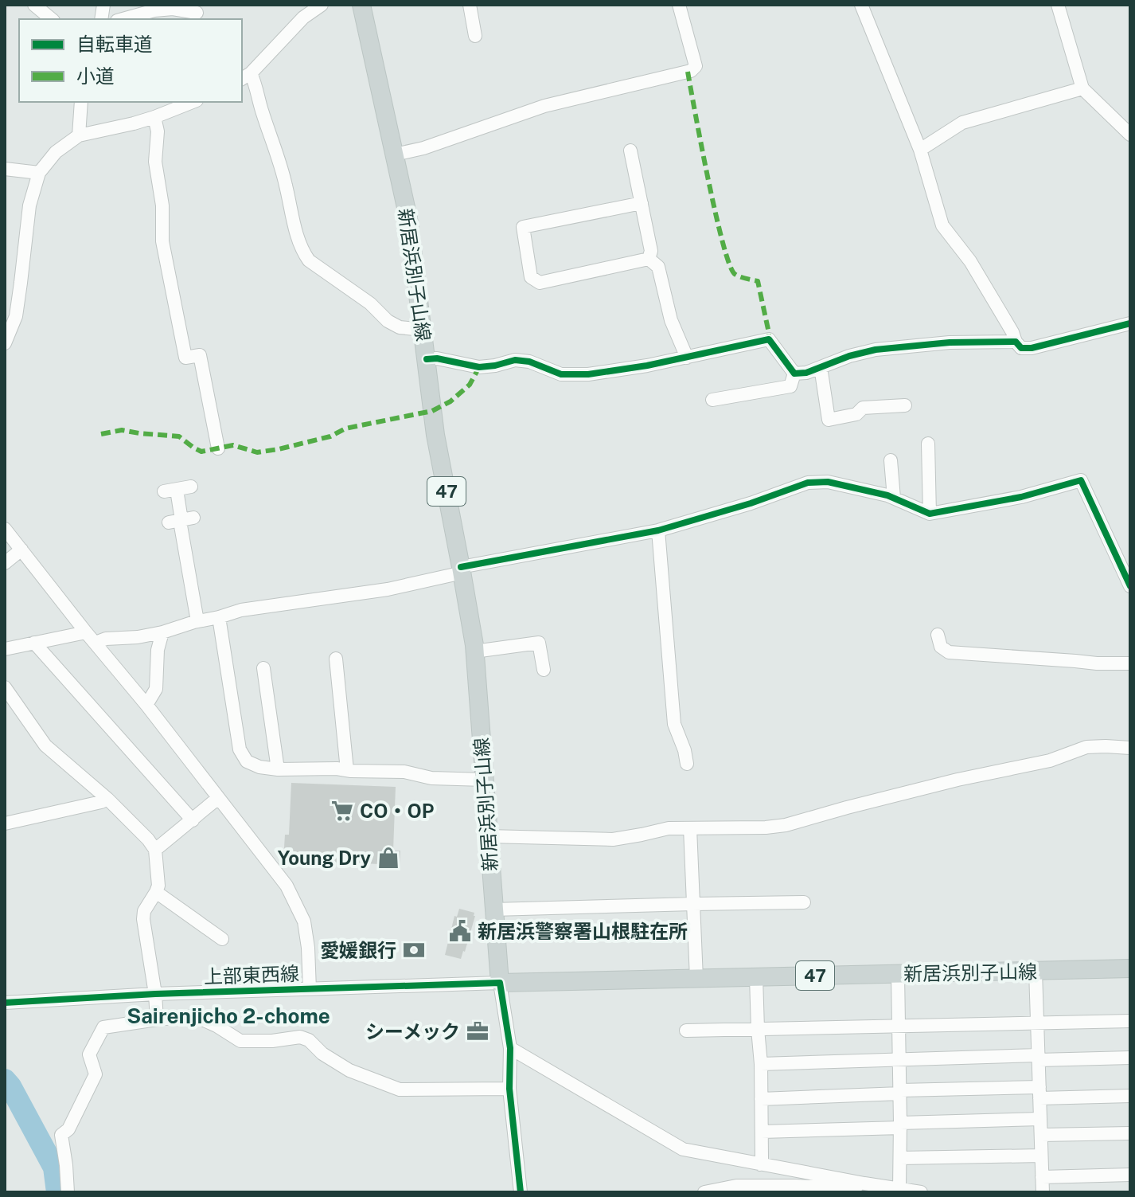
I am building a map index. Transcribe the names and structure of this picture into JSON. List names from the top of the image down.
{
  "streets": {
    "main road": ["新居浜別子山線", "47"],
    "street": ["上部東西線"]
  },
  "crossings": [
    ["新居浜別子山線", "上部東西線"]
  ],
  "districts": ["Sairenjicho 2-chome"],
  "places": {
    "supermarket": ["CO・OP"],
    "shop": ["Young Dry"],
    "public building": ["新居浜警察署山根駐在所"],
    "bank": ["愛媛銀行"],
    "office": ["シーメック"]
  },
  "legend": ["自転車道", "小道"]
}
